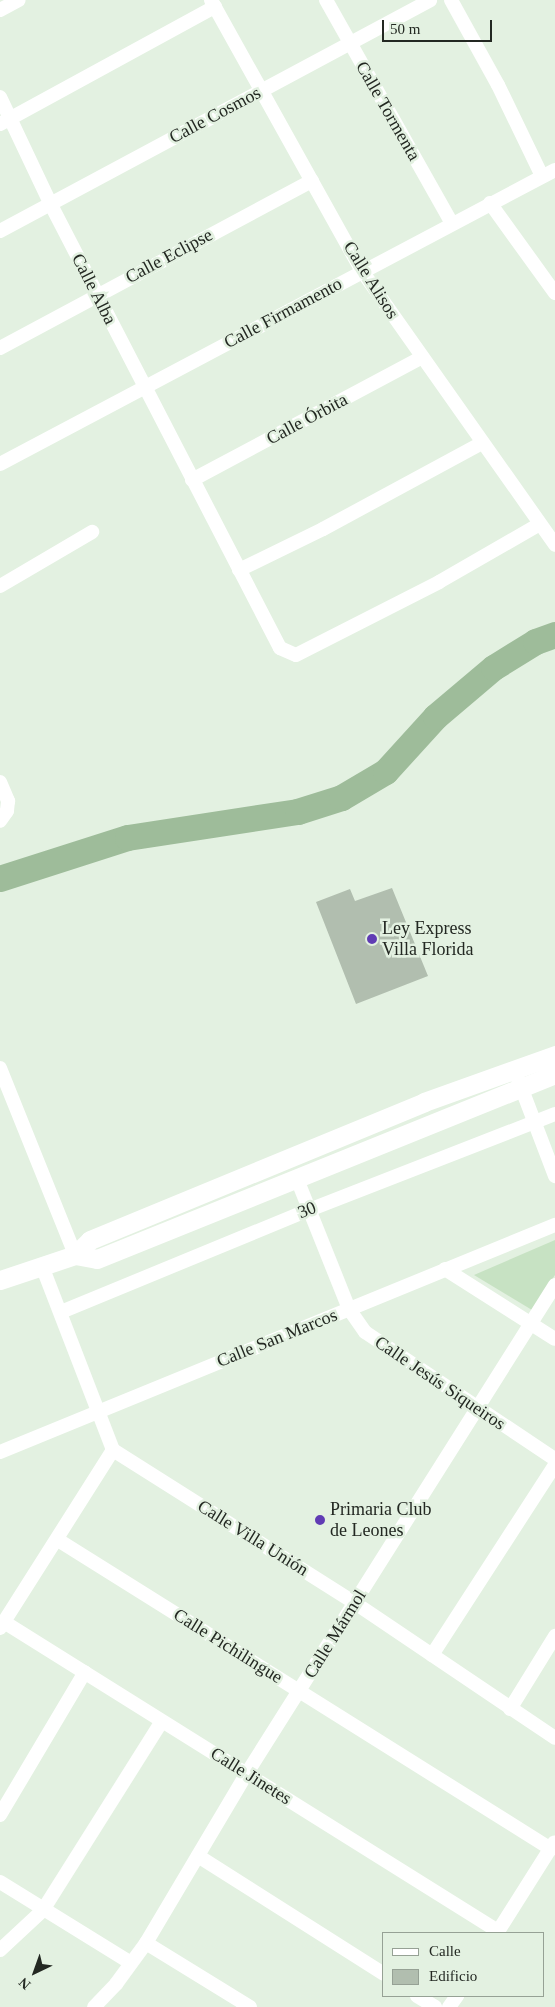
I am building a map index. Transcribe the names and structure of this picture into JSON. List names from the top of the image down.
{
  "streets": {
    "street": [
      "Calle Tormenta",
      "Calle Cosmos",
      "Calle Eclipse",
      "Calle Alisos",
      "Calle Alba",
      "Calle Firmamento",
      "Calle Órbita",
      "30",
      "Calle San Marcos",
      "Calle Jesús Siqueiros",
      "Calle Villa Unión",
      "Calle Mármol",
      "Calle Pichilingue",
      "Calle Jinetes"
    ]
  },
  "crossings": [
    ["Calle Tormenta", "Calle Cosmos"],
    ["Calle Tormenta", "Calle Firmamento"],
    ["Calle Cosmos", "Calle Alisos"],
    ["Calle Cosmos", "Calle Alba"],
    ["Calle Eclipse", "Calle Alisos"],
    ["Calle Eclipse", "Calle Alba"],
    ["Calle Alisos", "Calle Alba"],
    ["Calle Alisos", "Calle Firmamento"],
    ["Calle Alisos", "Calle Órbita"],
    ["Calle Alba", "Calle Firmamento"],
    ["Calle Alba", "Calle Órbita"],
    ["30", "Calle Jesús Siqueiros"],
    ["Calle San Marcos", "Calle Jesús Siqueiros"],
    ["Calle Jesús Siqueiros", "Calle Mármol"],
    ["Calle Villa Unión", "Calle Mármol"],
    ["Calle Mármol", "Calle Pichilingue"],
    ["Calle Mármol", "Calle Jinetes"]
  ],
  "places": ["Ley Express Villa Florida", "Primaria Club de Leones"],
  "legend": ["Calle", "Edificio"],
  "scale_bar": "50 m",
  "north": "bottom left"
}
